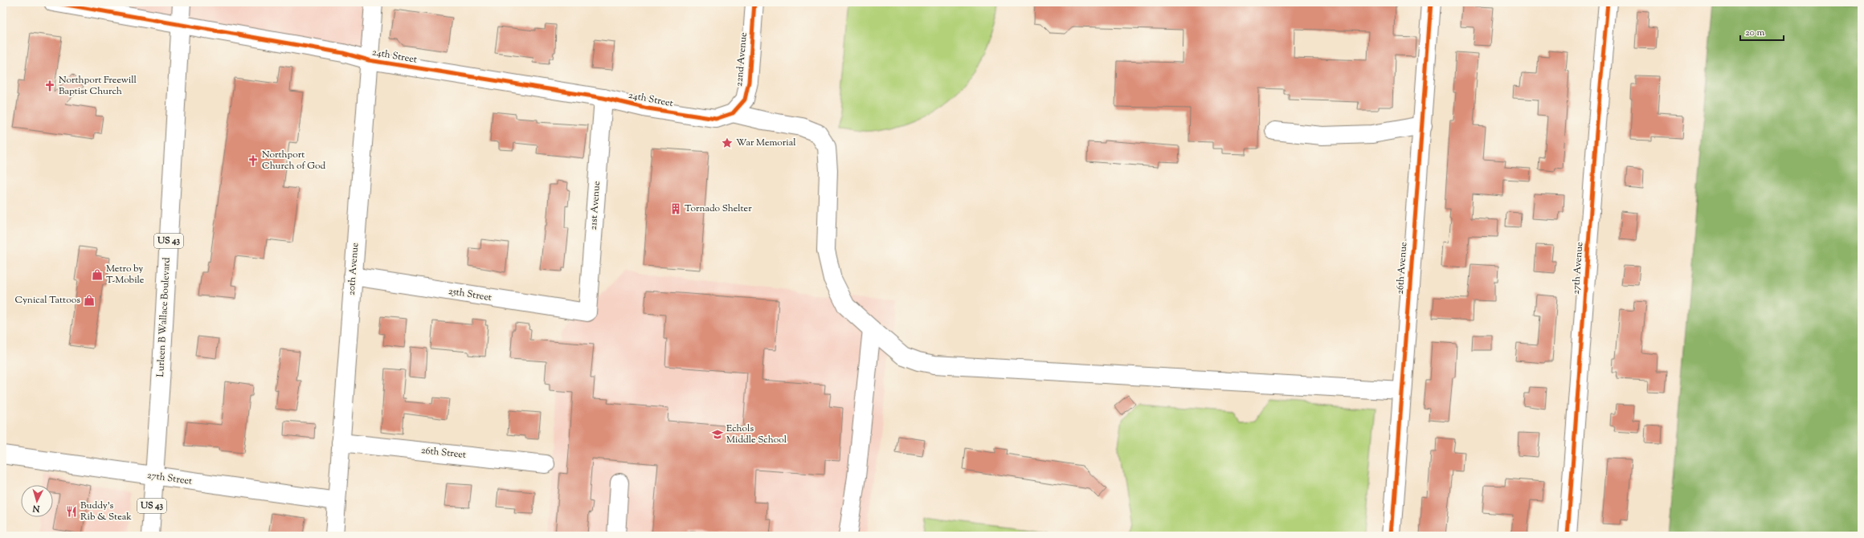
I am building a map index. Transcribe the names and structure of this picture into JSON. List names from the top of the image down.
{
  "streets": {
    "main road": [
      "24th Street",
      "22nd Avenue",
      "21st Avenue",
      "US 43",
      "26th Avenue",
      "27th Avenue",
      "20th Avenue",
      "25th Street",
      "Lurleen B Wallace Boulevard",
      "26th Street",
      "27th Street"
    ]
  },
  "crossings": [
    ["24th Street", "22nd Avenue"],
    ["24th Street", "21st Avenue"],
    ["24th Street", "20th Avenue"],
    ["24th Street", "Lurleen B Wallace Boulevard"],
    ["21st Avenue", "25th Street"],
    ["20th Avenue", "25th Street"],
    ["20th Avenue", "26th Street"],
    ["20th Avenue", "27th Street"],
    ["Lurleen B Wallace Boulevard", "27th Street"]
  ],
  "places": {
    "church": ["Northport Freewill Baptist Church", "Northport Church of God"],
    "place": ["War Memorial"],
    "building": ["Tornado Shelter"],
    "shop": ["Metro by T-Mobile", "Cynical Tattoos"],
    "school or university": ["Echols Middle School"],
    "restaurant": ["Buddy's Rib & Steak"]
  },
  "scale_bar": "20 m",
  "north": "bottom"
}
